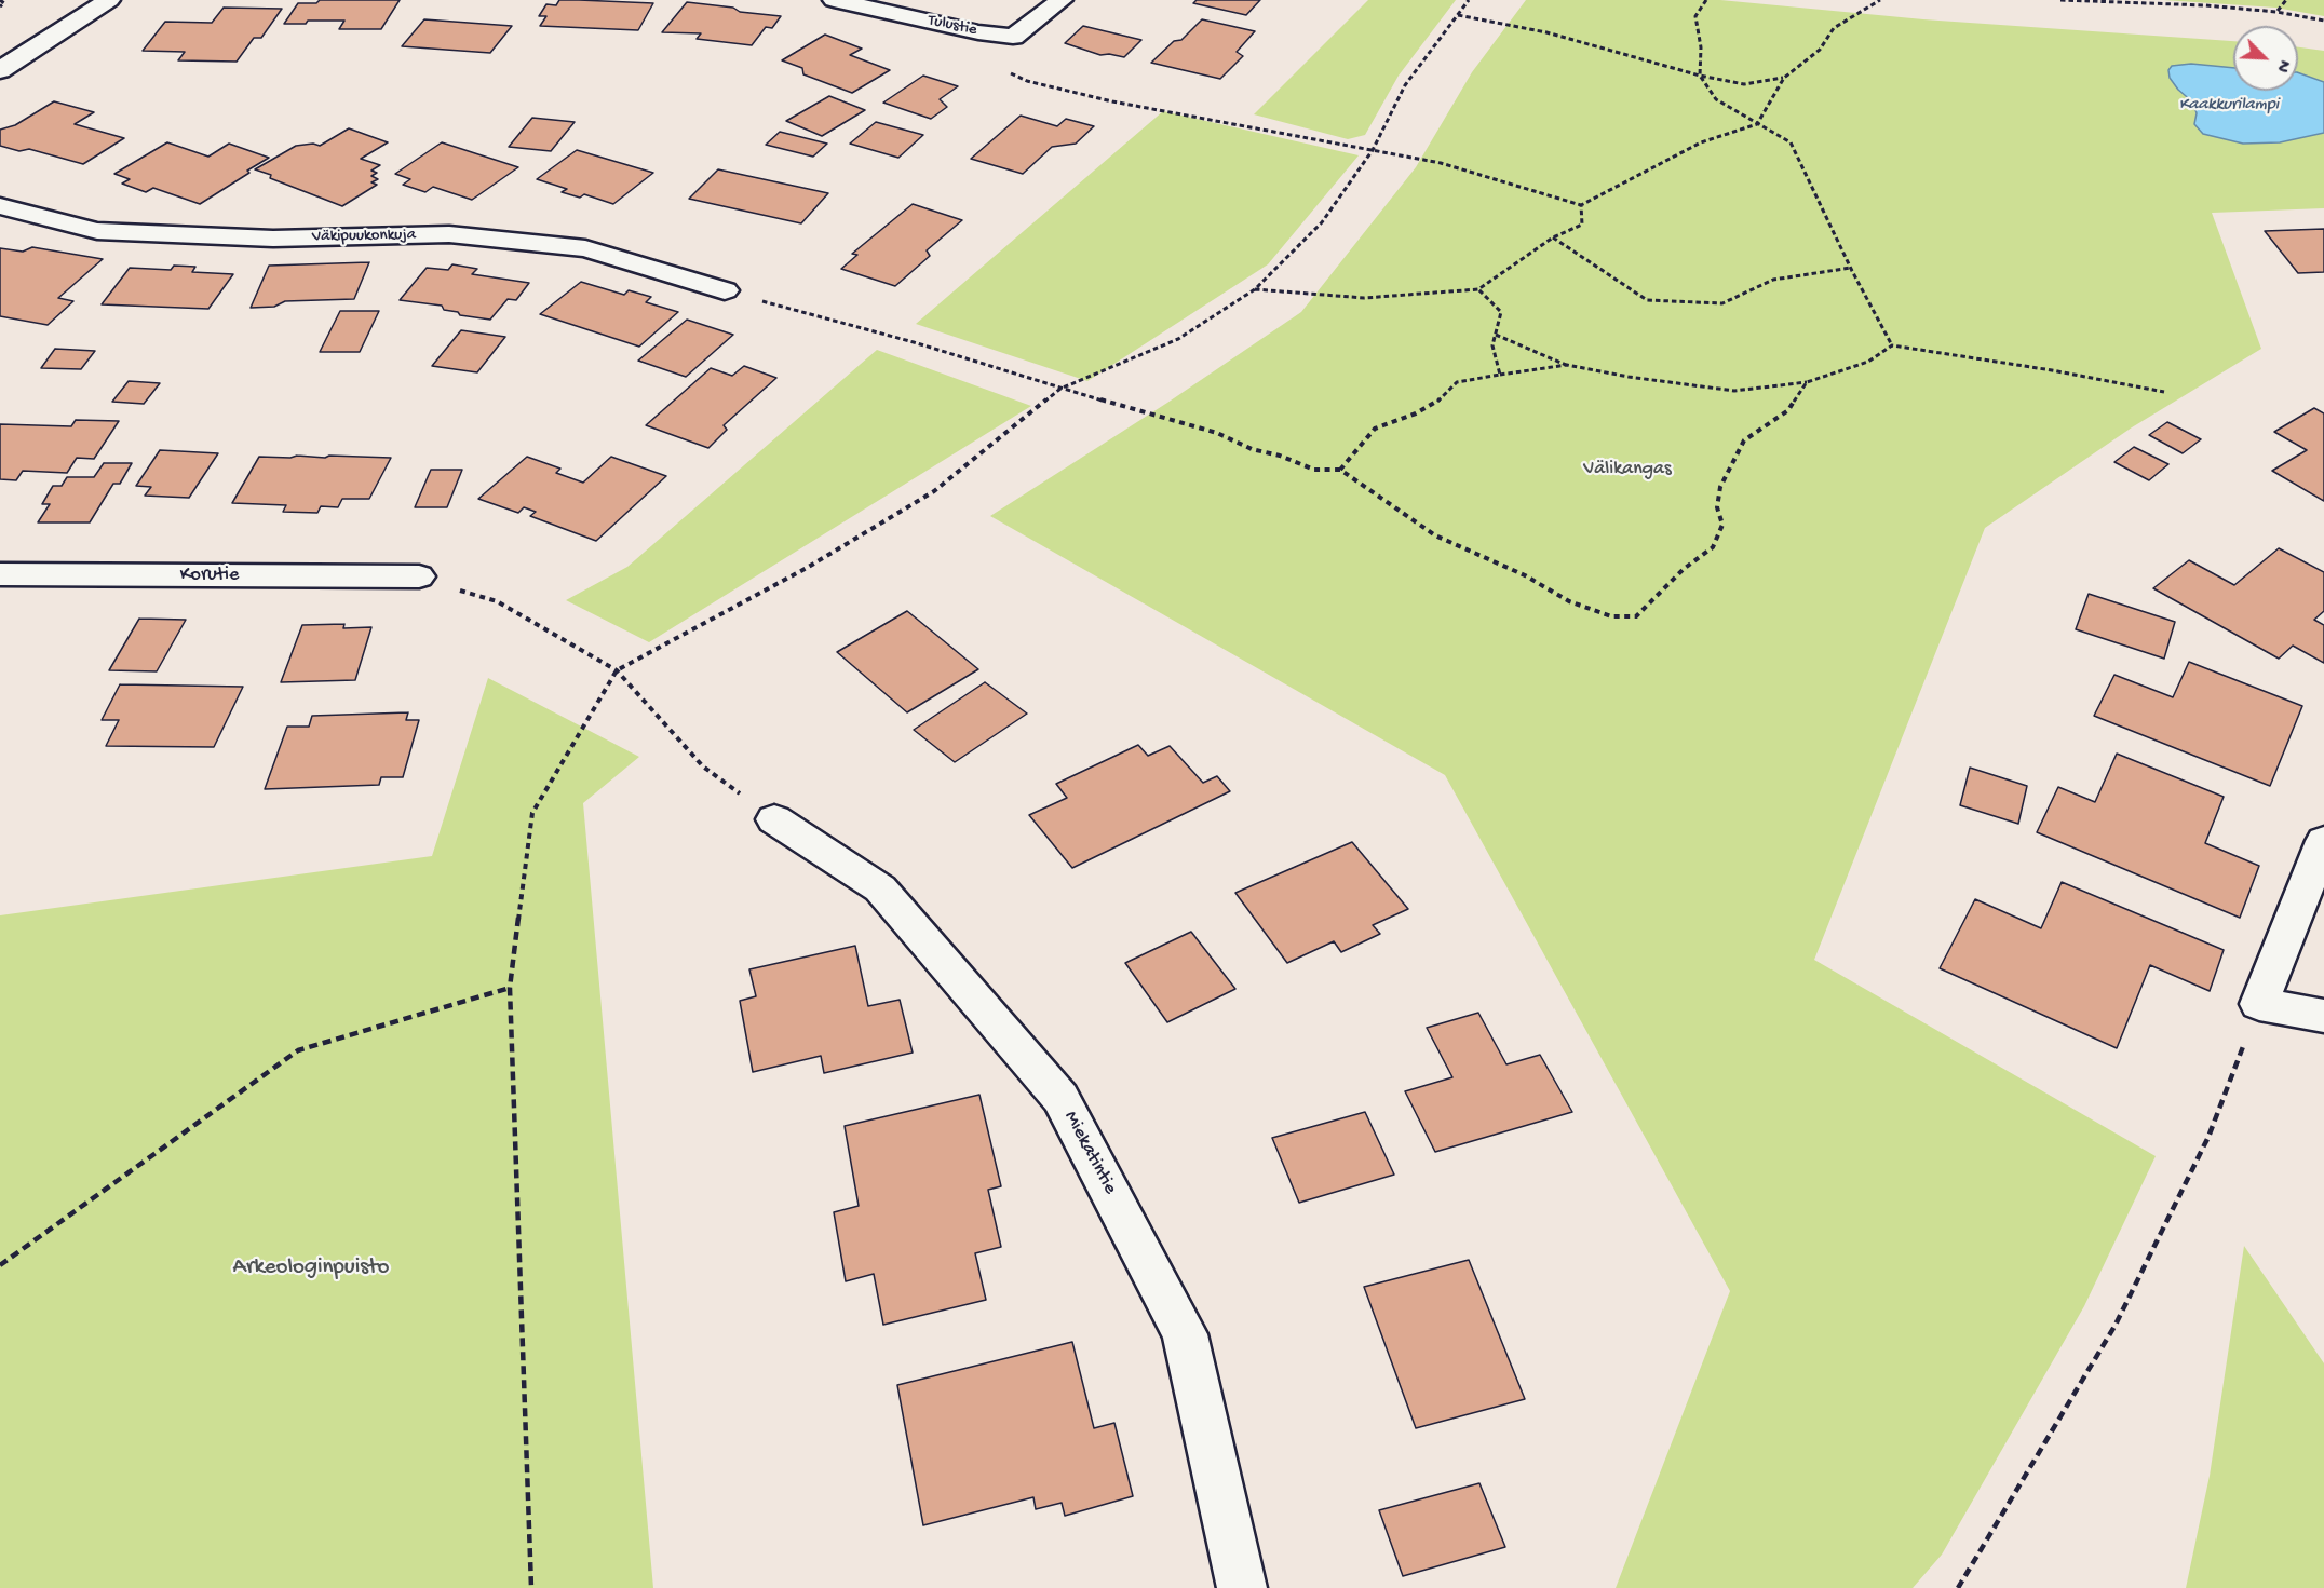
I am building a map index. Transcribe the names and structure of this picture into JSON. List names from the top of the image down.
{
  "streets": {
    "street": [
      "Tulustie",
      "Väkipuukonkuja",
      "Korutie",
      "Miekatintie"
    ]
  },
  "water": ["Kaakkurilampi"],
  "parks": ["Välikangas", "Arkeologinpuisto"],
  "north": "bottom right"
}
